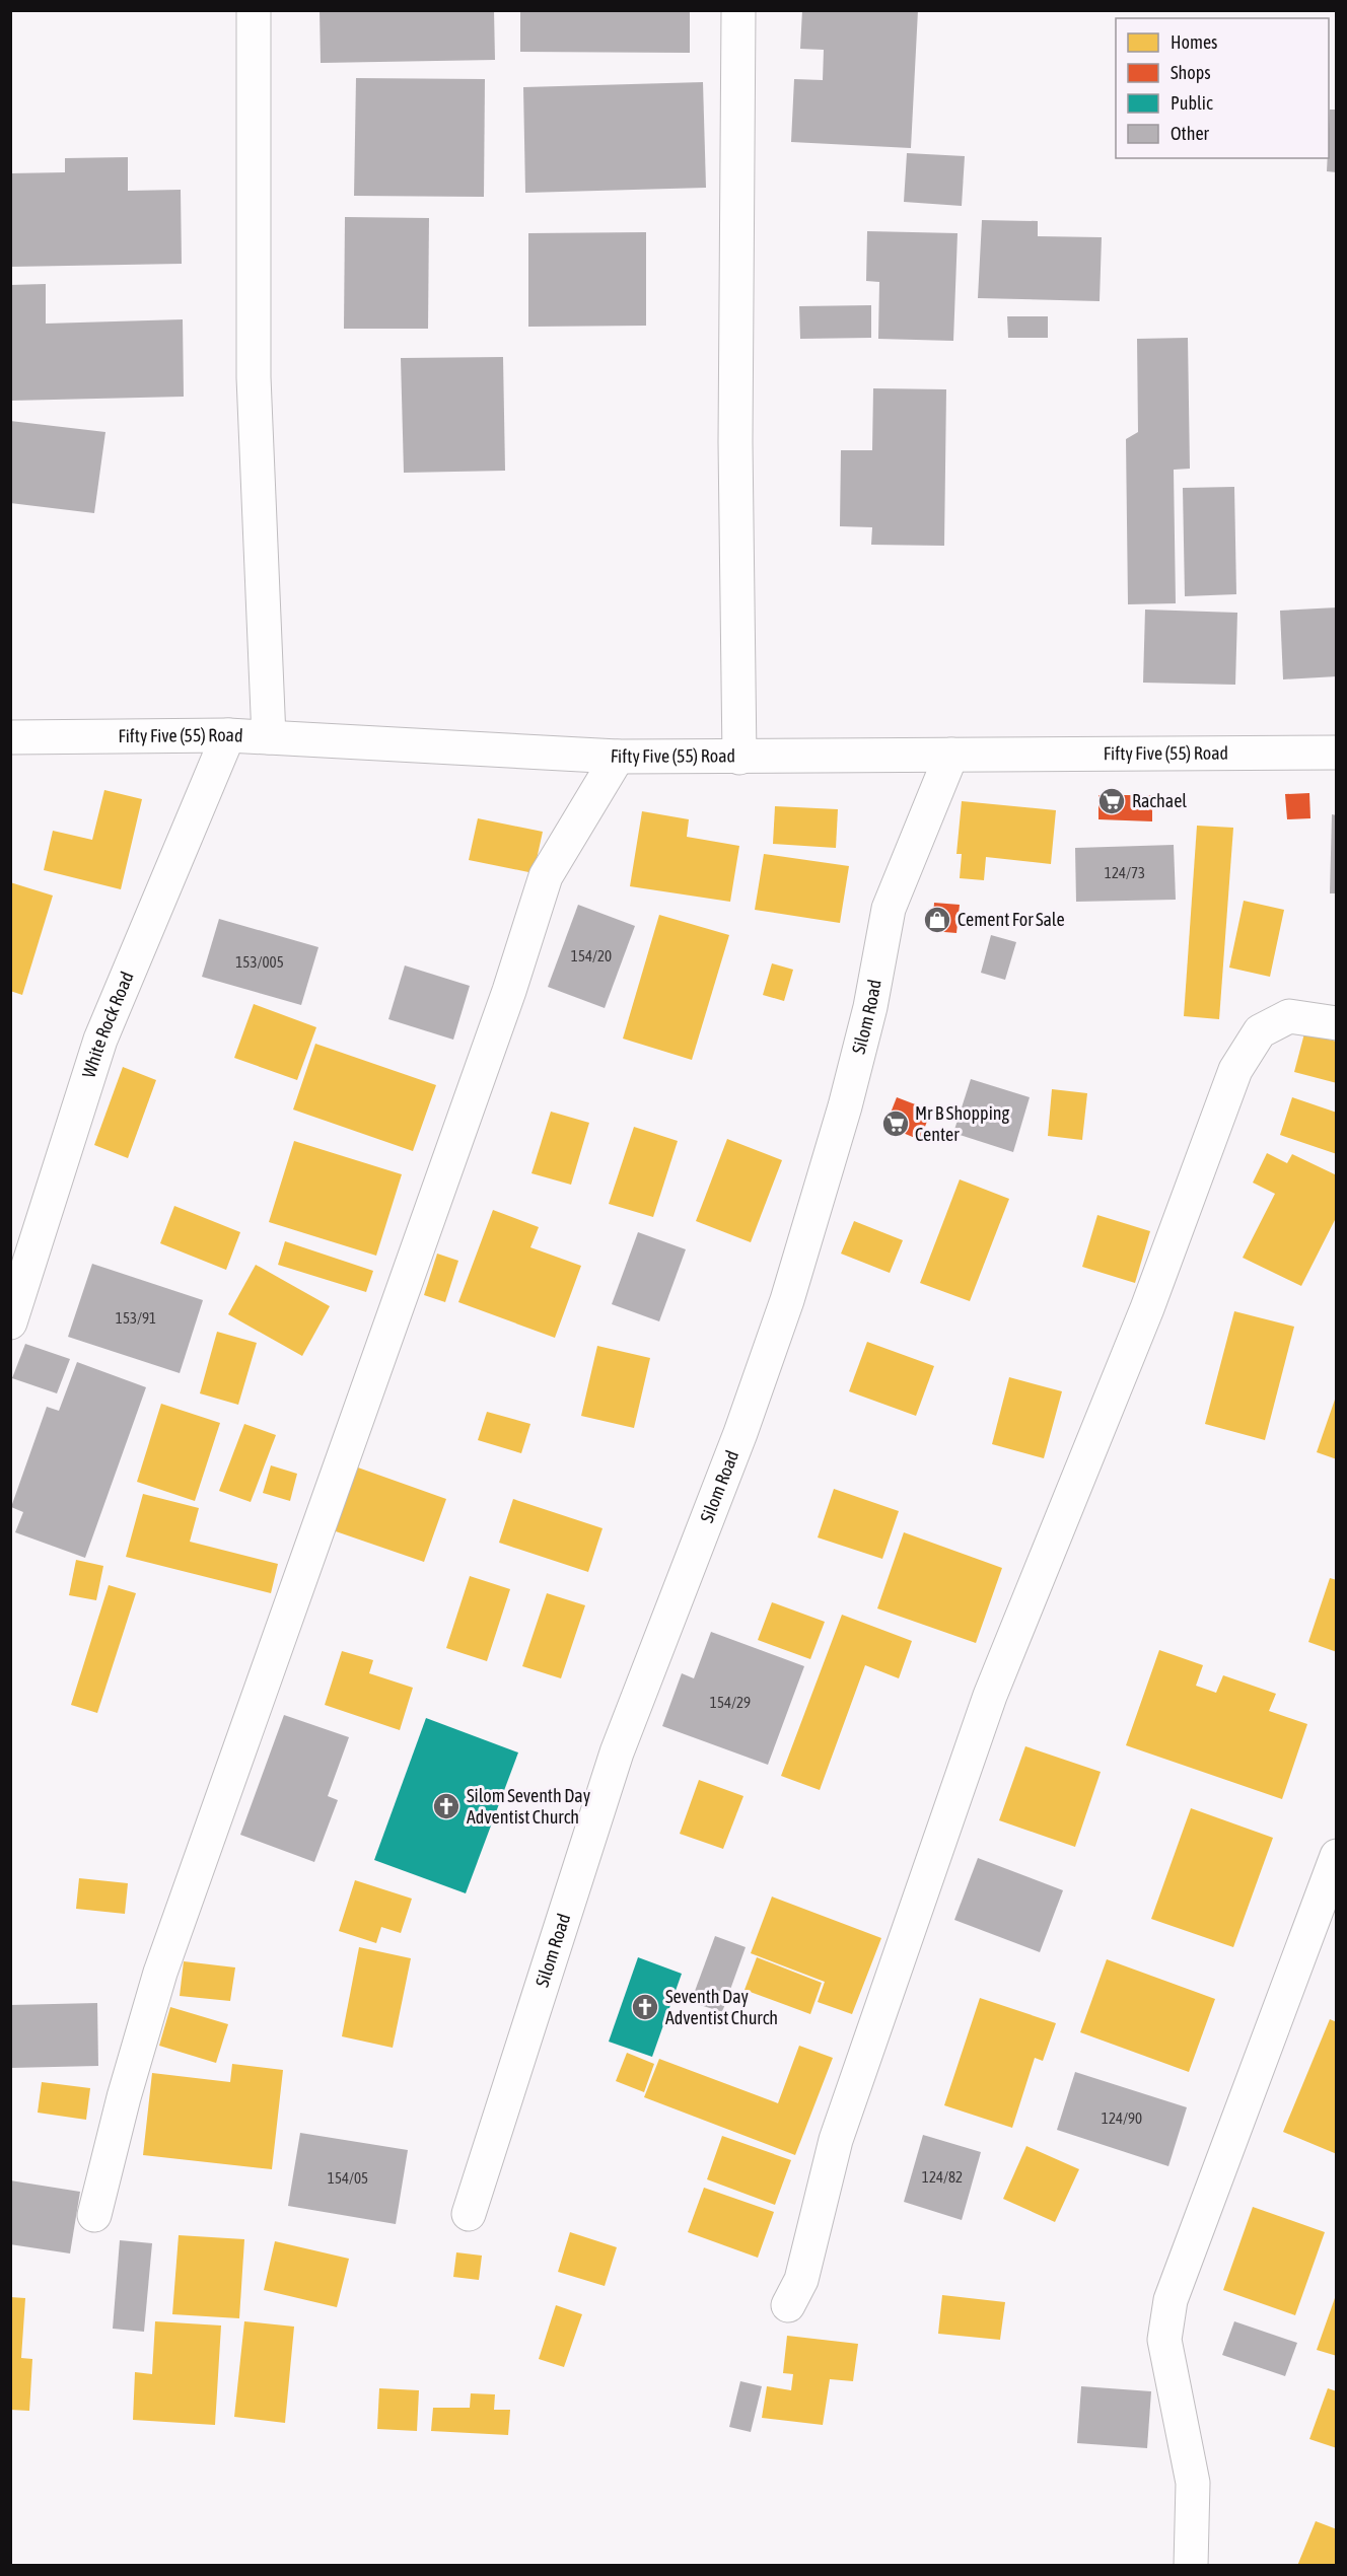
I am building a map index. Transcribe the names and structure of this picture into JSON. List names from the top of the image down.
{
  "streets": {
    "street": ["Fifty Five (55) Road", "Silom Road", "White Rock Road"]
  },
  "crossings": [
    ["Fifty Five (55) Road", "Silom Road"],
    ["Fifty Five (55) Road", "White Rock Road"]
  ],
  "places": {
    "supermarket": ["Rachael", "Mr B Shopping Center"],
    "shop": ["Cement For Sale"],
    "church": ["Silom Seventh Day Adventist Church", "Seventh Day Adventist Church"]
  },
  "house_numbers": [
    "124/73",
    "154/20",
    "153/005",
    "153/91",
    "154/29",
    "124/90",
    "124/82",
    "154/05"
  ],
  "legend": [
    "Homes",
    "Shops",
    "Public",
    "Other"
  ]
}
